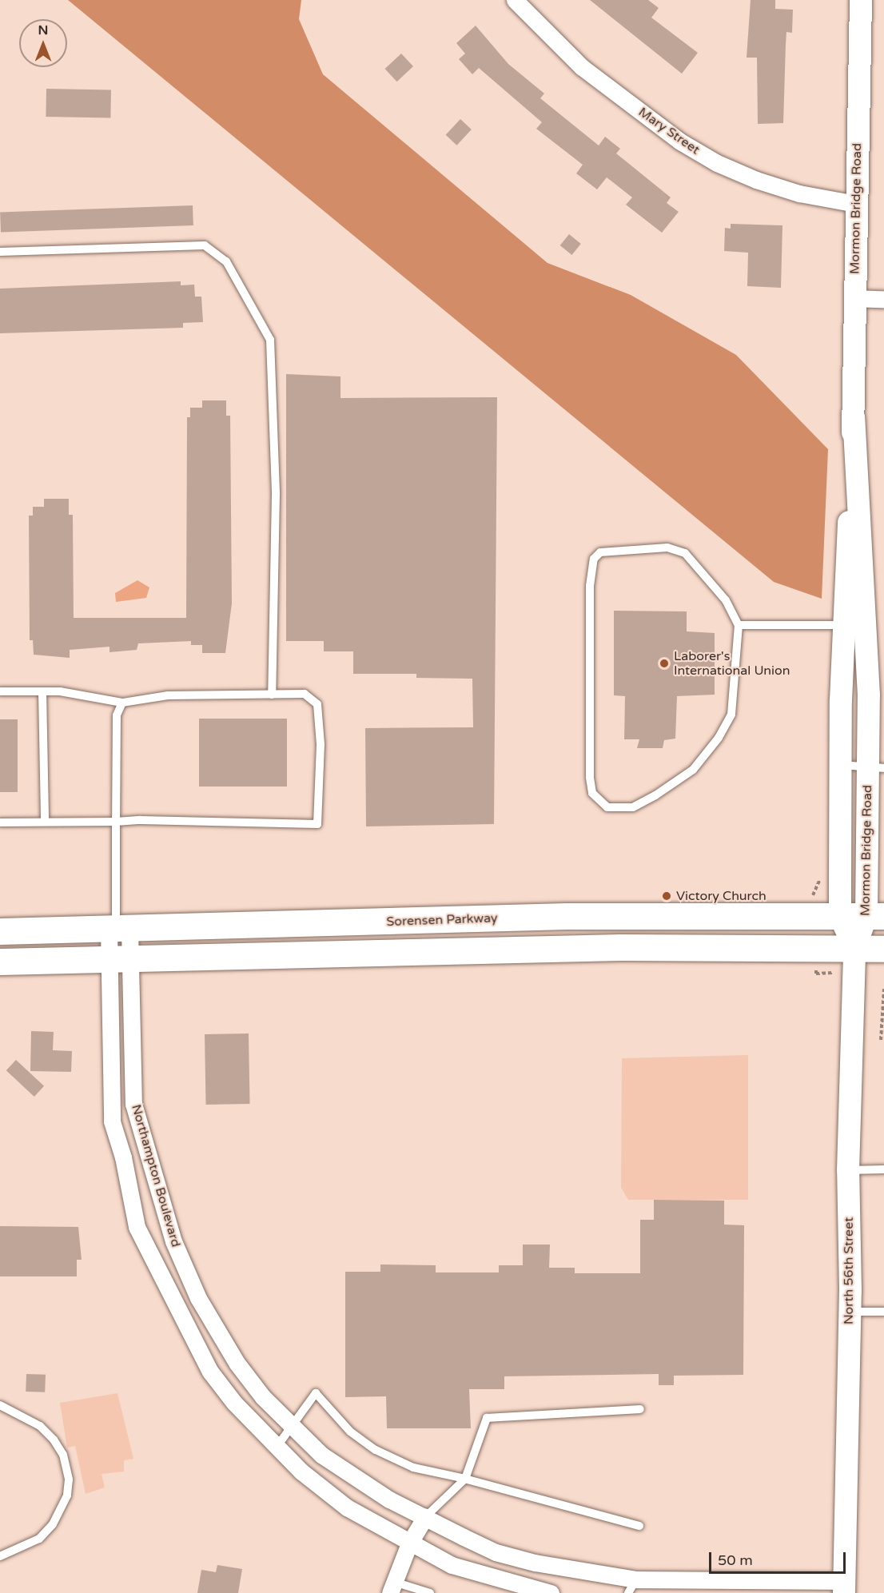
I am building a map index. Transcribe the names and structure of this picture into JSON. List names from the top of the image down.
{
  "streets": {
    "main road": ["Mormon Bridge Road", "Sorensen Parkway", "North 56th Street"],
    "street": ["Mary Street", "Northampton Boulevard"]
  },
  "crossings": [
    ["Mary Street", "Mormon Bridge Road"],
    ["Mormon Bridge Road", "Sorensen Parkway"],
    ["Mormon Bridge Road", "North 56th Street"],
    ["Sorensen Parkway", "Northampton Boulevard"],
    ["Northampton Boulevard", "North 56th Street"]
  ],
  "places": ["Laborer's International Union", "Victory Church"],
  "scale_bar": "50 m",
  "north": "top"
}
